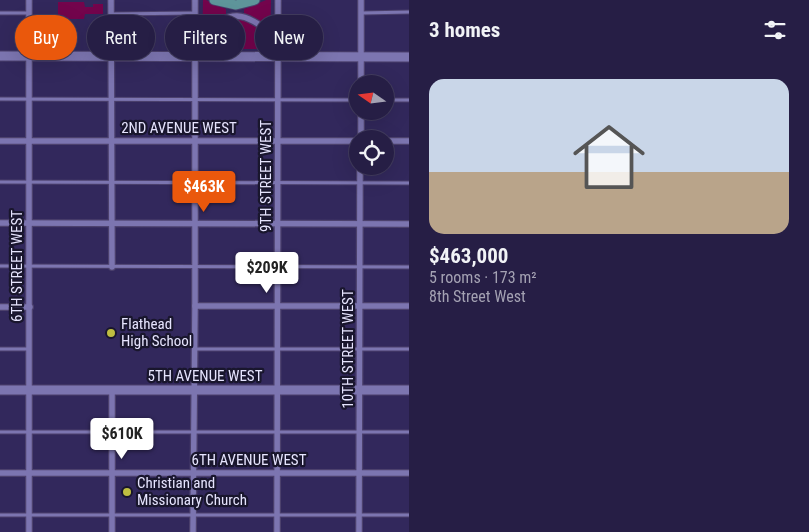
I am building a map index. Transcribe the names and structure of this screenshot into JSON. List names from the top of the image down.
{
  "streets": {
    "street": [
      "2ND AVENUE WEST",
      "9TH STREET WEST",
      "6TH STREET WEST",
      "10TH STREET WEST",
      "5TH AVENUE WEST",
      "6TH AVENUE WEST"
    ]
  },
  "crossings": [
    ["2ND AVENUE WEST", "9TH STREET WEST"],
    ["2ND AVENUE WEST", "6TH STREET WEST"],
    ["9TH STREET WEST", "5TH AVENUE WEST"],
    ["9TH STREET WEST", "6TH AVENUE WEST"],
    ["6TH STREET WEST", "5TH AVENUE WEST"],
    ["6TH STREET WEST", "6TH AVENUE WEST"],
    ["10TH STREET WEST", "5TH AVENUE WEST"],
    ["10TH STREET WEST", "6TH AVENUE WEST"]
  ],
  "places": ["Flathead High School", "Christian and Missionary Church"],
  "north": "left",
  "page": {
    "heading": "3 homes",
    "chip": [
      "Buy",
      "Rent",
      "Filters",
      "New"
    ],
    "list": [
      {
        "name": "$463,000",
        "note": "5 rooms · 173 m² · 8th Street West"
      }
    ],
    "price": ["$463K", "$209K", "$610K"]
  }
}
